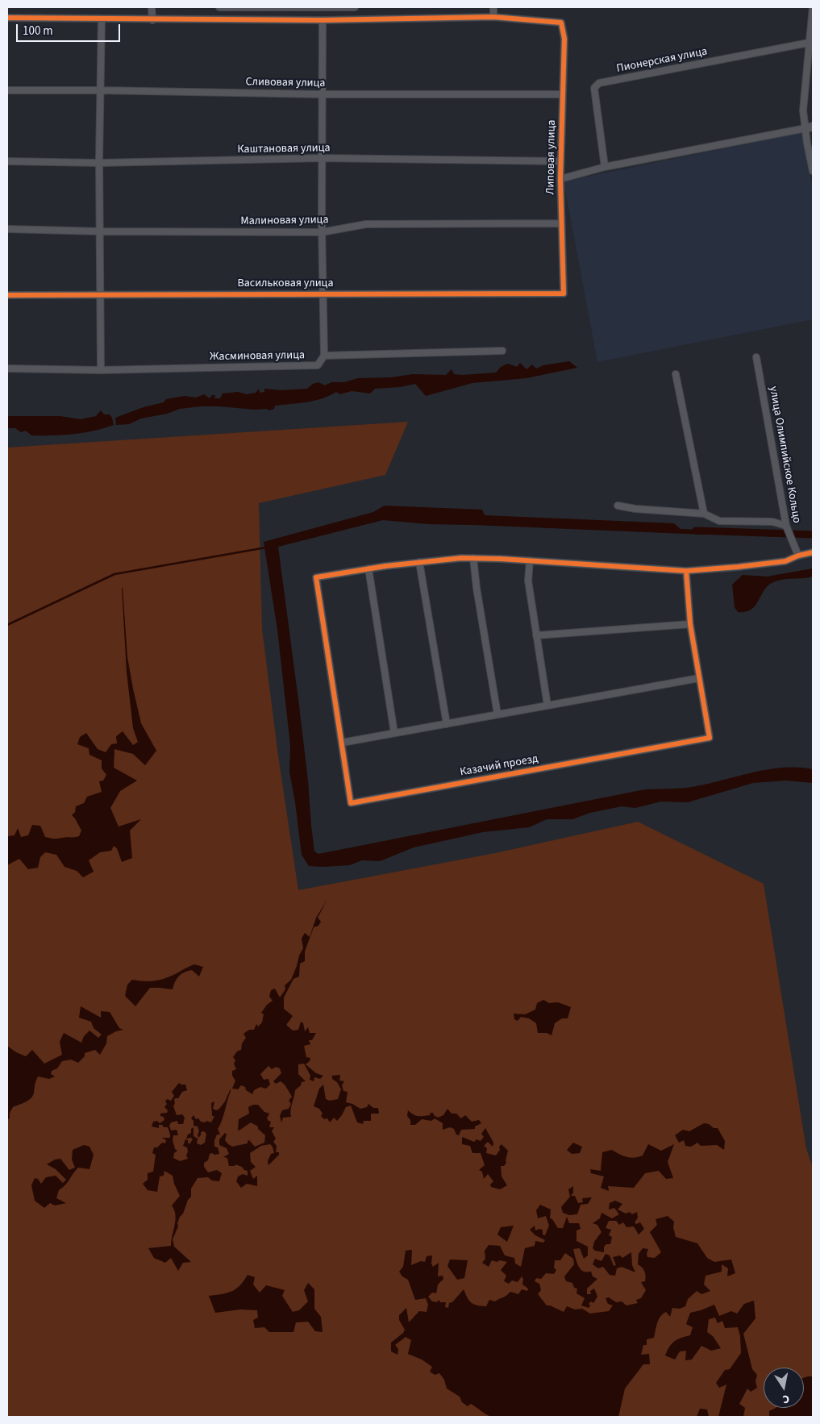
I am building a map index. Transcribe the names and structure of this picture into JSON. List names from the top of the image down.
{
  "streets": {
    "street": [
      "Пионерская улица",
      "Сливовая улица",
      "Каштановая улица",
      "Липовая улица",
      "Малиновая улица",
      "Васильковая улица",
      "Жасминовая улица",
      "улица Олимпийское Кольцо",
      "Казачий проезд"
    ]
  },
  "crossings": [
    ["Сливовая улица", "Липовая улица"],
    ["Каштановая улица", "Липовая улица"],
    ["Липовая улица", "Малиновая улица"],
    ["Липовая улица", "Васильковая улица"]
  ],
  "scale_bar": "100 m",
  "north": "bottom"
}
